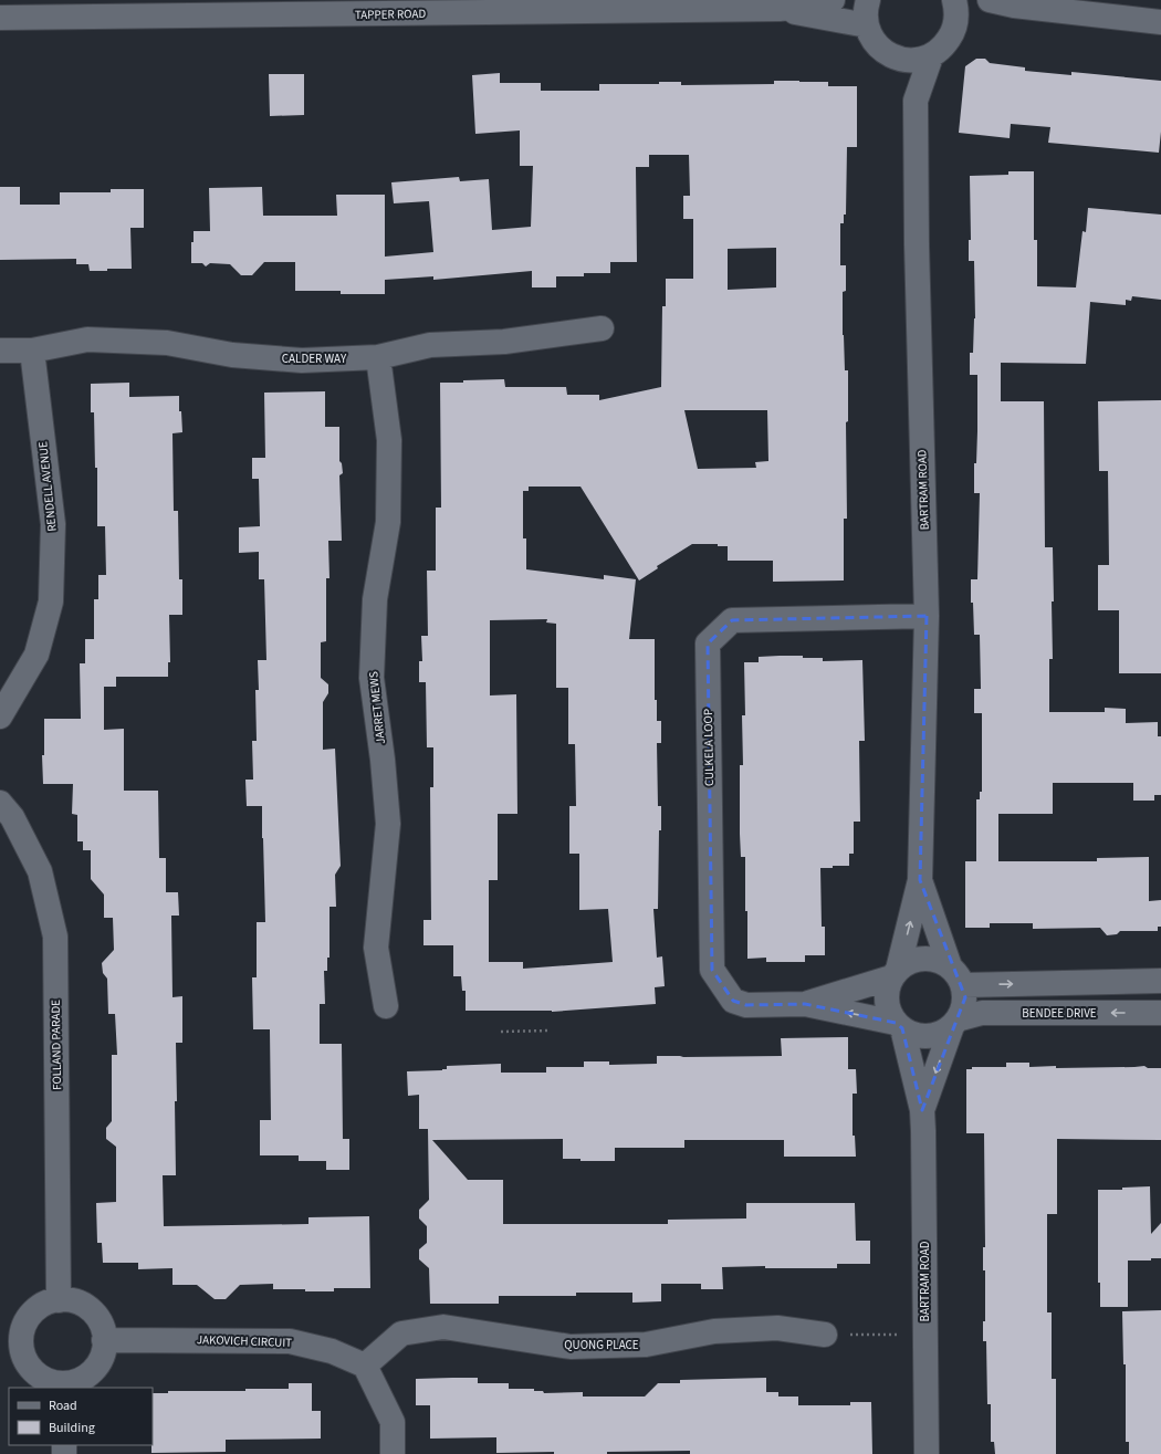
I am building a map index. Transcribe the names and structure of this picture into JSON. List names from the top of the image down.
{
  "streets": {
    "street": [
      "TAPPER ROAD",
      "CALDER WAY",
      "RENDELL AVENUE",
      "BARTRAM ROAD",
      "JARRET MEWS",
      "CULKELA LOOP",
      "BENDEE DRIVE",
      "FOLLAND PARADE",
      "JAKOVICH CIRCUIT",
      "QUONG PLACE"
    ]
  },
  "crossings": [
    ["CALDER WAY", "RENDELL AVENUE"],
    ["CALDER WAY", "JARRET MEWS"],
    ["BARTRAM ROAD", "CULKELA LOOP"],
    ["BARTRAM ROAD", "BENDEE DRIVE"],
    ["CULKELA LOOP", "BENDEE DRIVE"],
    ["FOLLAND PARADE", "JAKOVICH CIRCUIT"],
    ["JAKOVICH CIRCUIT", "QUONG PLACE"]
  ],
  "legend": ["Road", "Building"]
}
